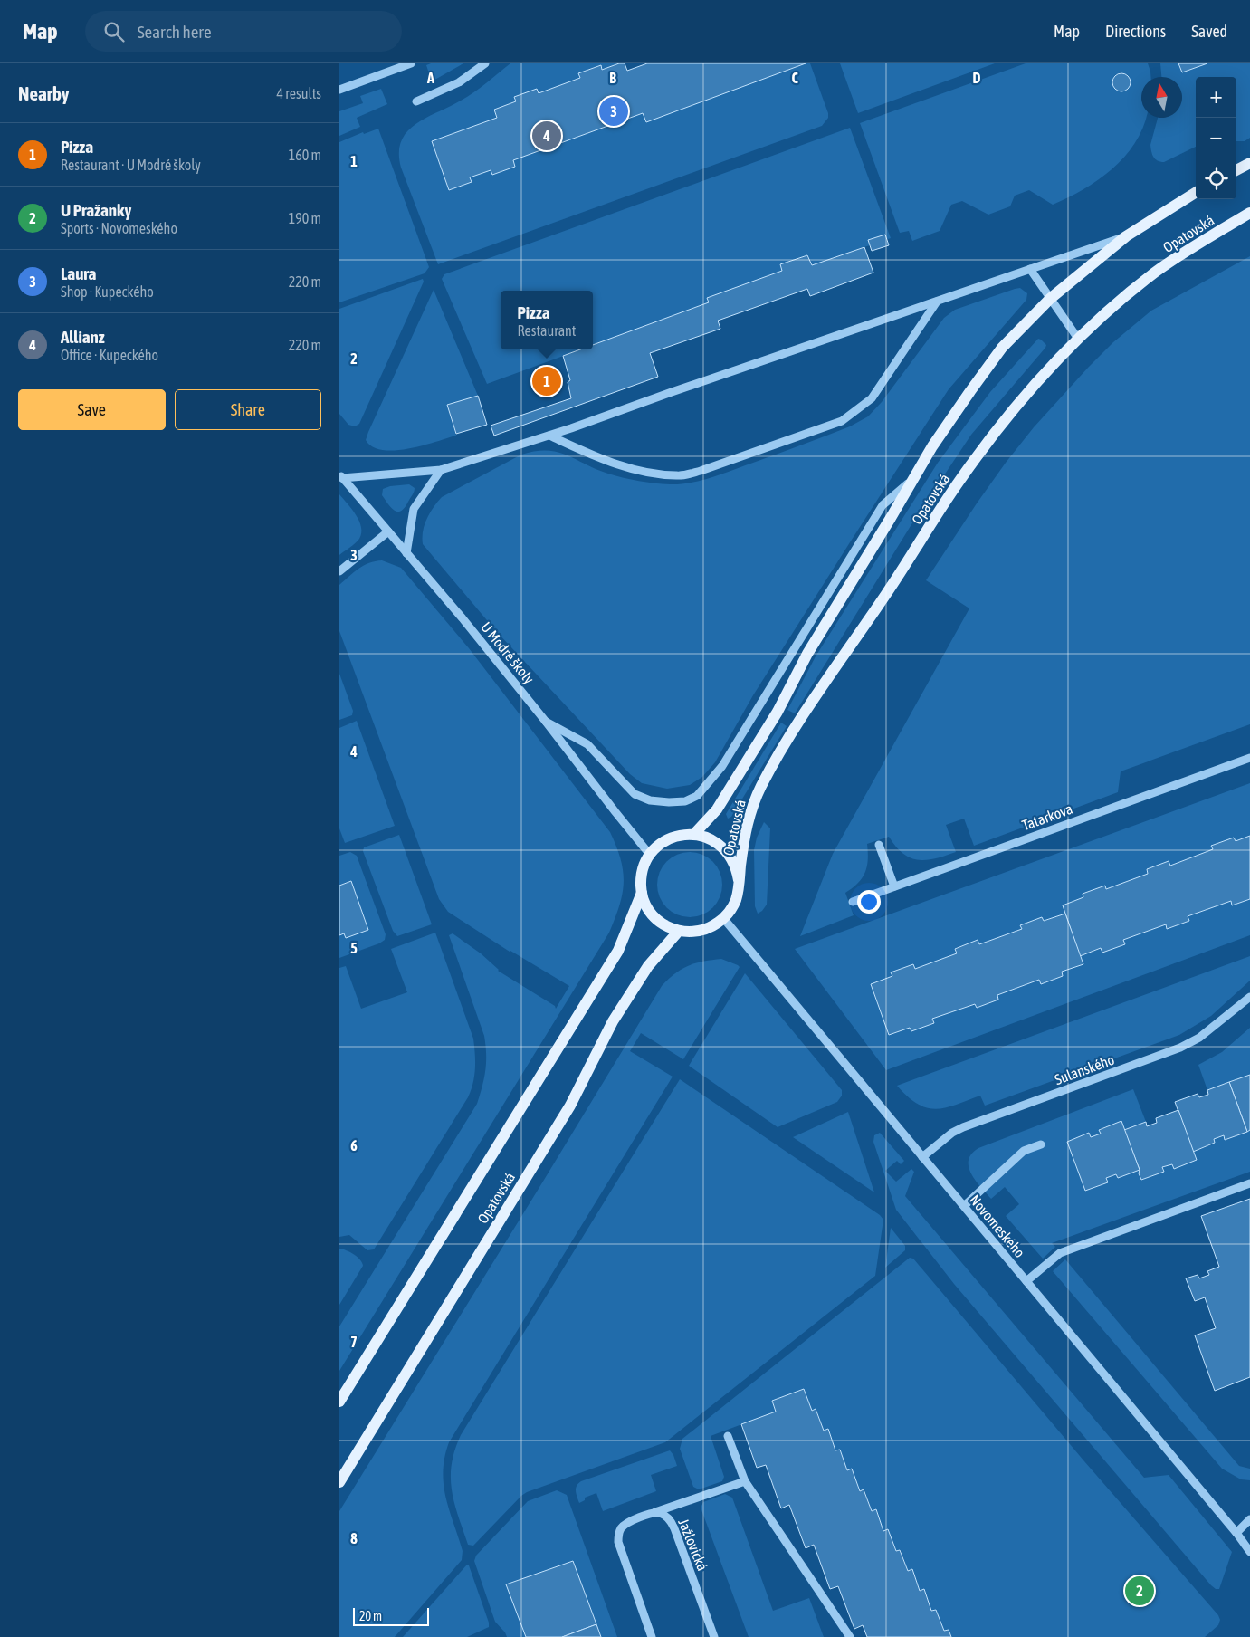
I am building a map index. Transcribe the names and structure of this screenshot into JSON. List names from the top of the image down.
{
  "streets": {
    "main road": ["Opatovská"],
    "street": [
      "U Modré školy",
      "Tatarkova",
      "Sulanského",
      "Novomeského",
      "Jažlovická"
    ]
  },
  "crossings": [
    ["Opatovská", "U Modré školy"],
    ["Opatovská", "Novomeského"],
    ["U Modré školy", "Novomeského"],
    ["Sulanského", "Novomeského"]
  ],
  "scale_bar": "20 m",
  "north": "top",
  "page": {
    "header": "Map",
    "search": "Search here",
    "nav": ["Map", "Directions", "Saved"],
    "heading": ["Nearby", "4 results"],
    "map_buttons": ["+", "−"],
    "pins": [
      "3",
      "4",
      "1",
      "2"
    ],
    "list": [
      {
        "mark": "1",
        "name": "Pizza",
        "note": "Restaurant · U Modré školy",
        "value": "160 m"
      },
      {
        "mark": "2",
        "name": "U Pražanky",
        "note": "Sports · Novomeského",
        "value": "190 m"
      },
      {
        "mark": "3",
        "name": "Laura",
        "note": "Shop · Kupeckého",
        "value": "220 m"
      },
      {
        "mark": "4",
        "name": "Allianz",
        "note": "Office · Kupeckého",
        "value": "220 m"
      }
    ],
    "popup": ["Pizza", "Restaurant"],
    "buttons": ["Save", "Share"],
    "scale": "20 m"
  },
  "grid": {
    "columns": [
      "A",
      "B",
      "C",
      "D"
    ],
    "rows": [
      "1",
      "2",
      "3",
      "4",
      "5",
      "6",
      "7",
      "8"
    ]
  }
}
